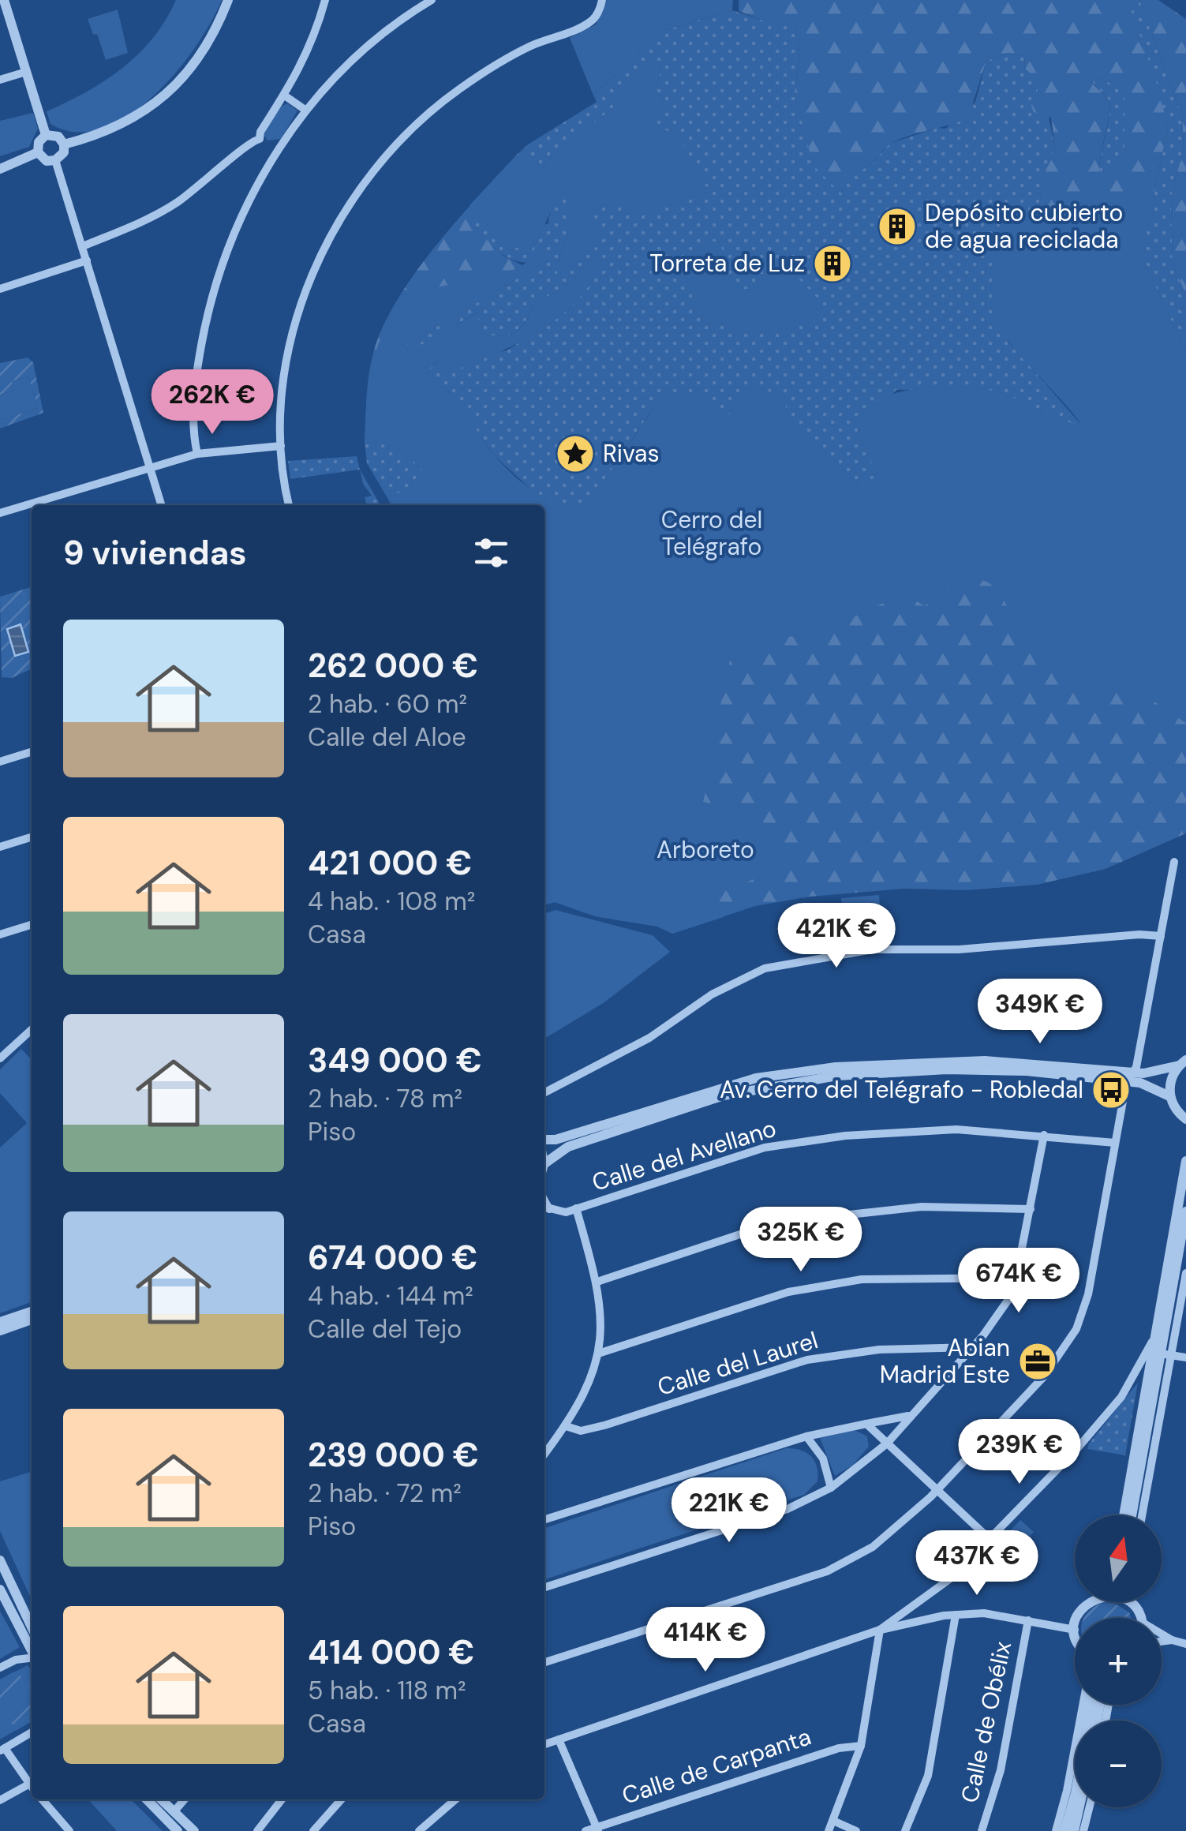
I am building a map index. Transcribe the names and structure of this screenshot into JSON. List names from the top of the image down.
{
  "streets": {
    "street": [
      "Calle del Avellano",
      "Calle del Laurel",
      "Calle de Obélix",
      "Calle de Carpanta"
    ]
  },
  "parks": ["Cerro del Telégrafo", "Arboreto"],
  "places": {
    "building": ["Depósito cubierto de agua reciclada", "Torreta de Luz"],
    "place": ["Rivas"],
    "bus stop": ["Av. Cerro del Telégrafo - Robledal"],
    "office": ["Abian Madrid Este"]
  },
  "north": "top",
  "page": {
    "price": [
      "262K €",
      "421K €",
      "349K €",
      "325K €",
      "674K €",
      "239K €",
      "221K €",
      "437K €",
      "414K €"
    ],
    "heading": "9 viviendas",
    "list": [
      {
        "name": "262 000 €",
        "note": "2 hab. · 60 m² · Calle del Aloe"
      },
      {
        "name": "421 000 €",
        "note": "4 hab. · 108 m² · Casa"
      },
      {
        "name": "349 000 €",
        "note": "2 hab. · 78 m² · Piso"
      },
      {
        "name": "674 000 €",
        "note": "4 hab. · 144 m² · Calle del Tejo"
      },
      {
        "name": "239 000 €",
        "note": "2 hab. · 72 m² · Piso"
      },
      {
        "name": "414 000 €",
        "note": "5 hab. · 118 m² · Casa"
      }
    ],
    "map_buttons": ["+", "−"]
  }
}
